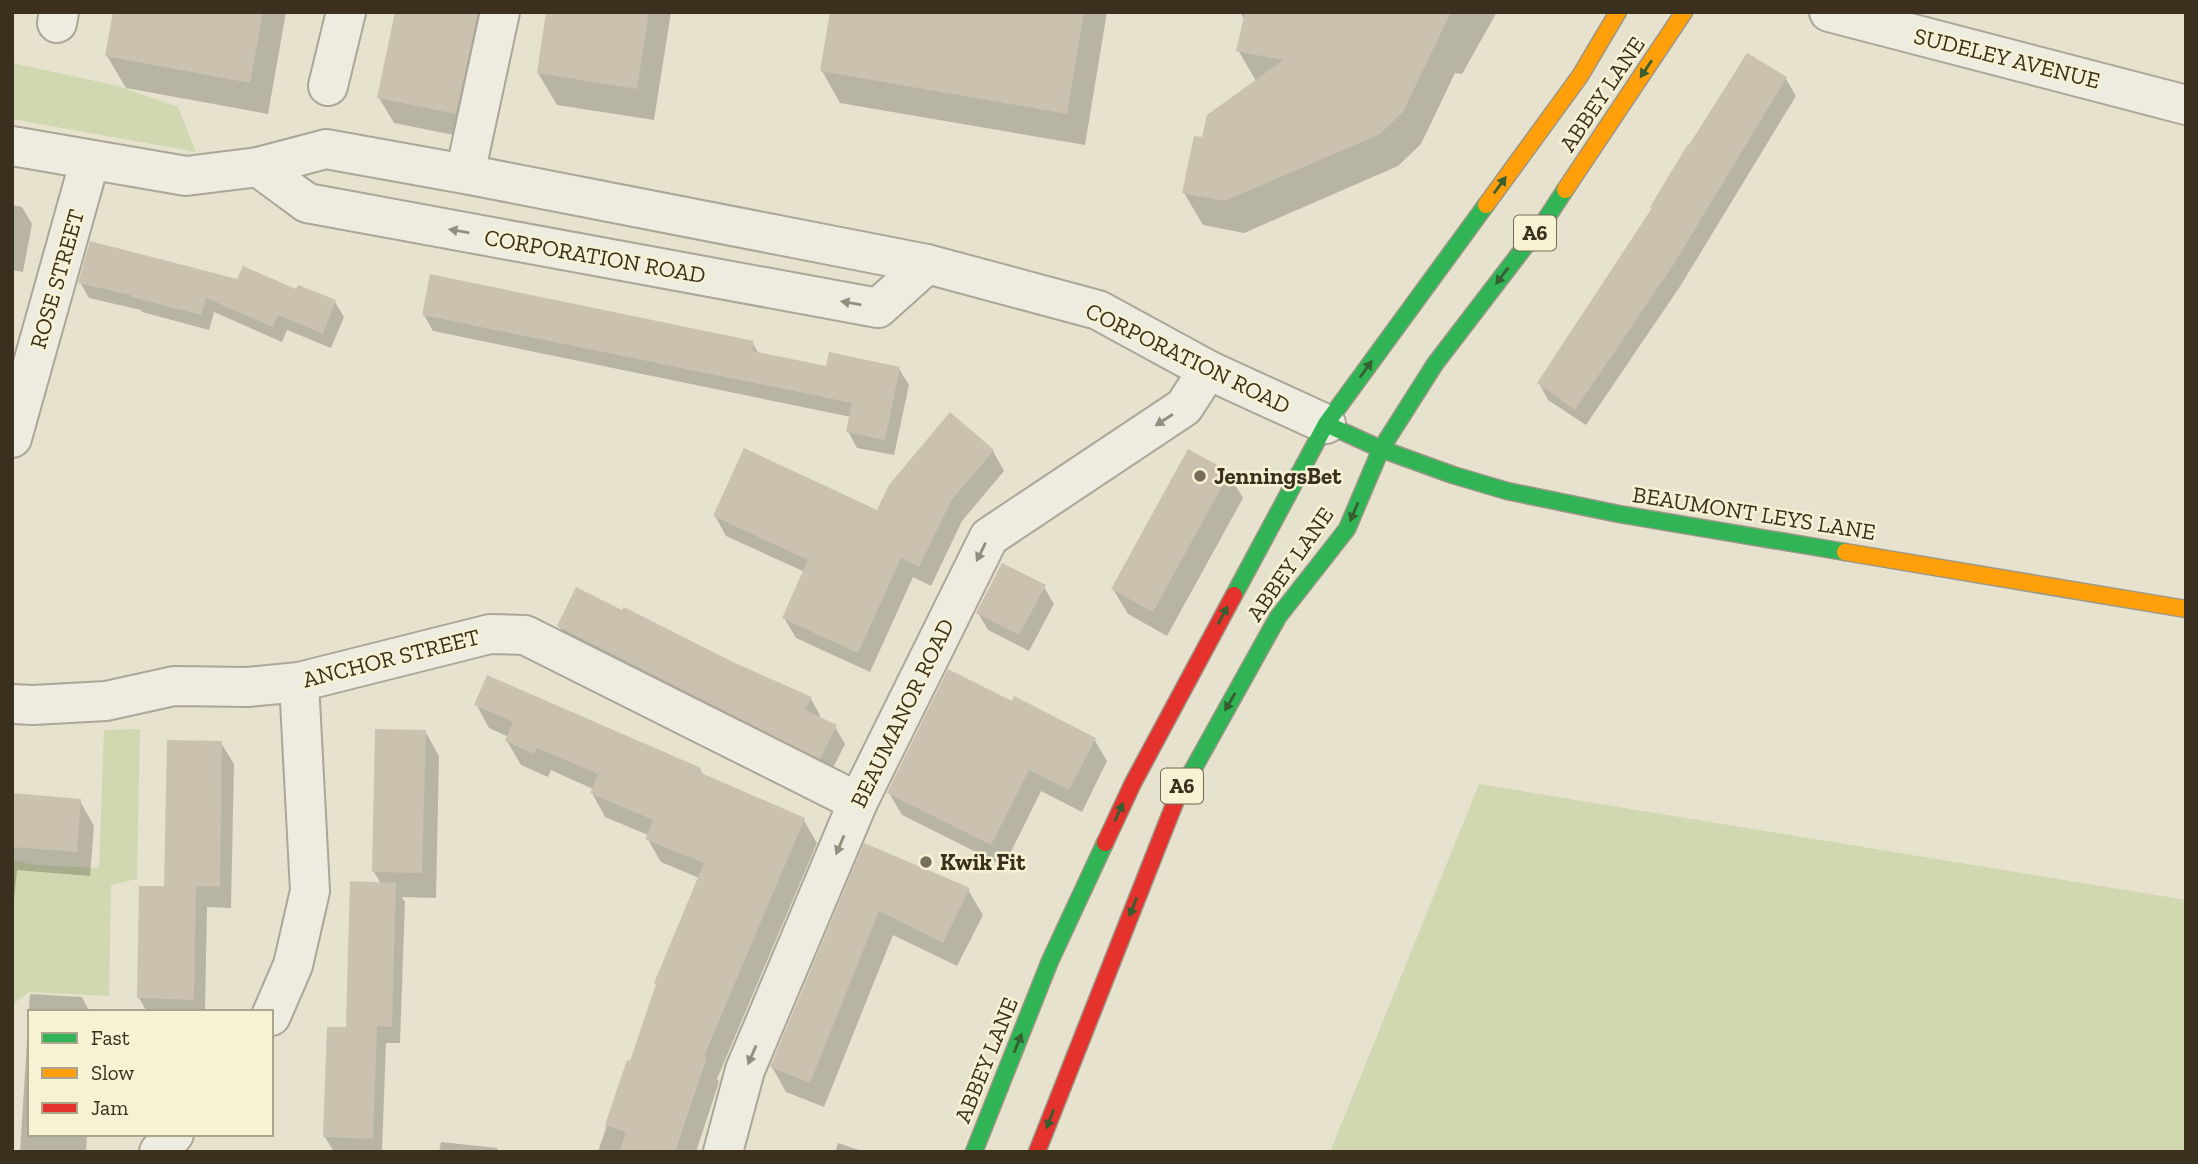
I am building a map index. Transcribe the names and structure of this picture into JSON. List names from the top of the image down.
{
  "streets": {
    "main road": ["ABBEY LANE", "A6", "BEAUMONT LEYS LANE"],
    "street": [
      "SUDELEY AVENUE",
      "CORPORATION ROAD",
      "ROSE STREET",
      "ANCHOR STREET",
      "BEAUMANOR ROAD"
    ]
  },
  "crossings": [
    ["ABBEY LANE", "CORPORATION ROAD"],
    ["ABBEY LANE", "BEAUMONT LEYS LANE"],
    ["CORPORATION ROAD", "ROSE STREET"],
    ["CORPORATION ROAD", "BEAUMONT LEYS LANE"],
    ["CORPORATION ROAD", "BEAUMANOR ROAD"],
    ["ANCHOR STREET", "BEAUMANOR ROAD"]
  ],
  "one_way": ["BEAUMANOR ROAD"],
  "places": ["JenningsBet", "Kwik Fit"],
  "legend": ["Fast", "Slow", "Jam"]
}
